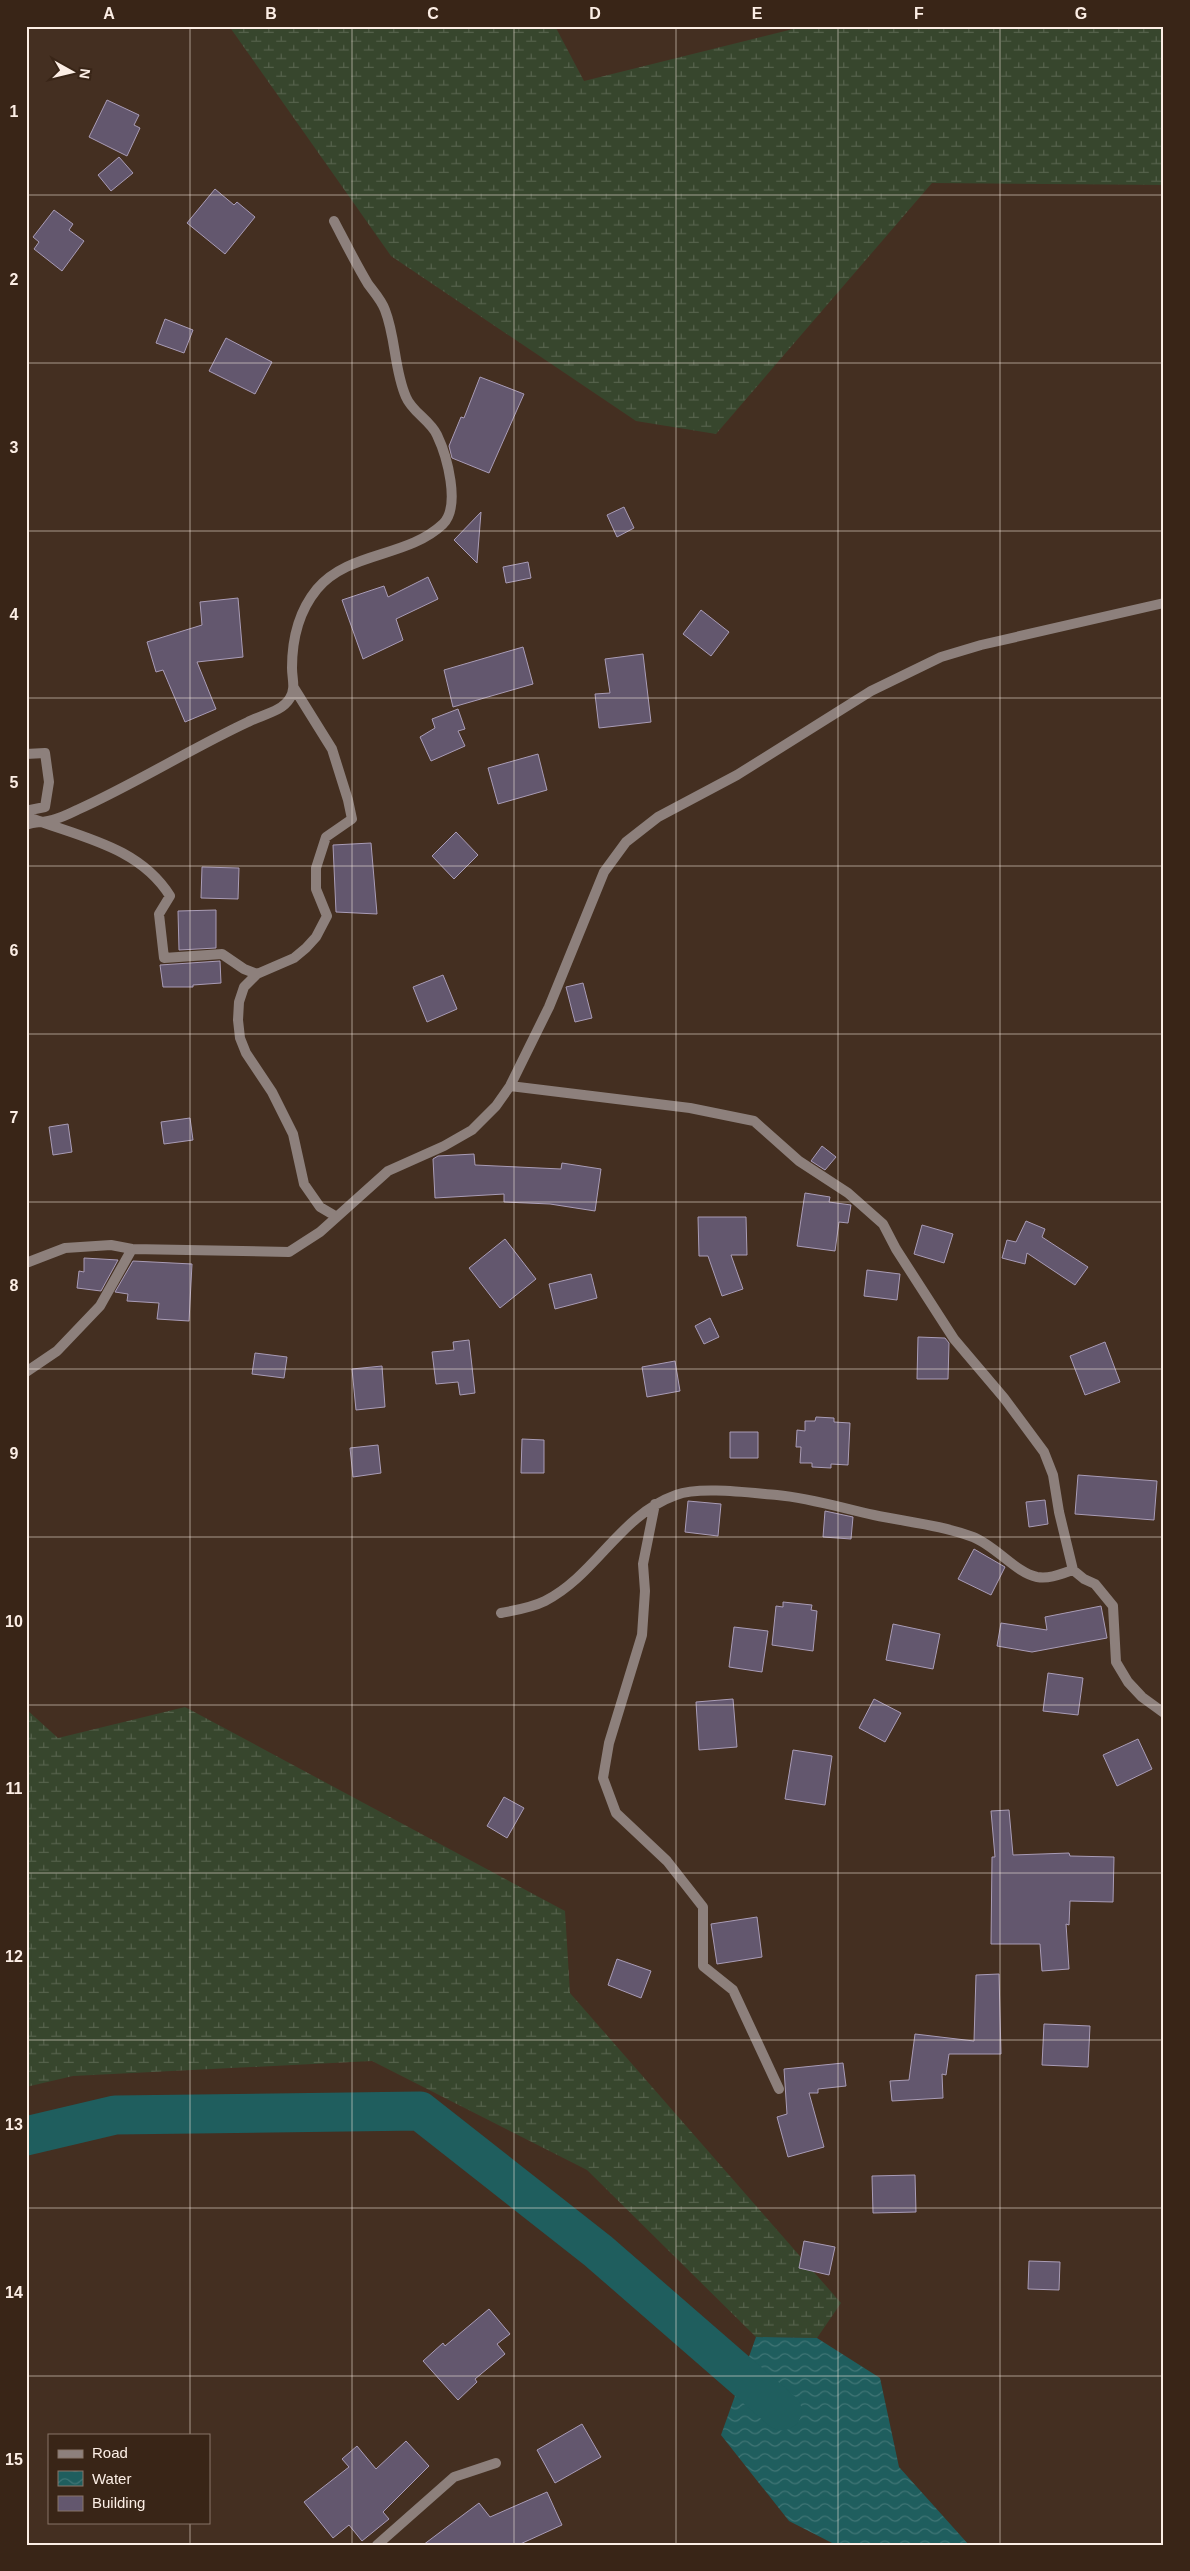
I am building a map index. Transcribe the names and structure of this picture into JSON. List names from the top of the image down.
{
  "legend": ["Road", "Water", "Building"],
  "north": "right",
  "grid": {
    "columns": [
      "A",
      "B",
      "C",
      "D",
      "E",
      "F",
      "G"
    ],
    "rows": [
      "1",
      "2",
      "3",
      "4",
      "5",
      "6",
      "7",
      "8",
      "9",
      "10",
      "11",
      "12",
      "13",
      "14",
      "15"
    ]
  }
}
